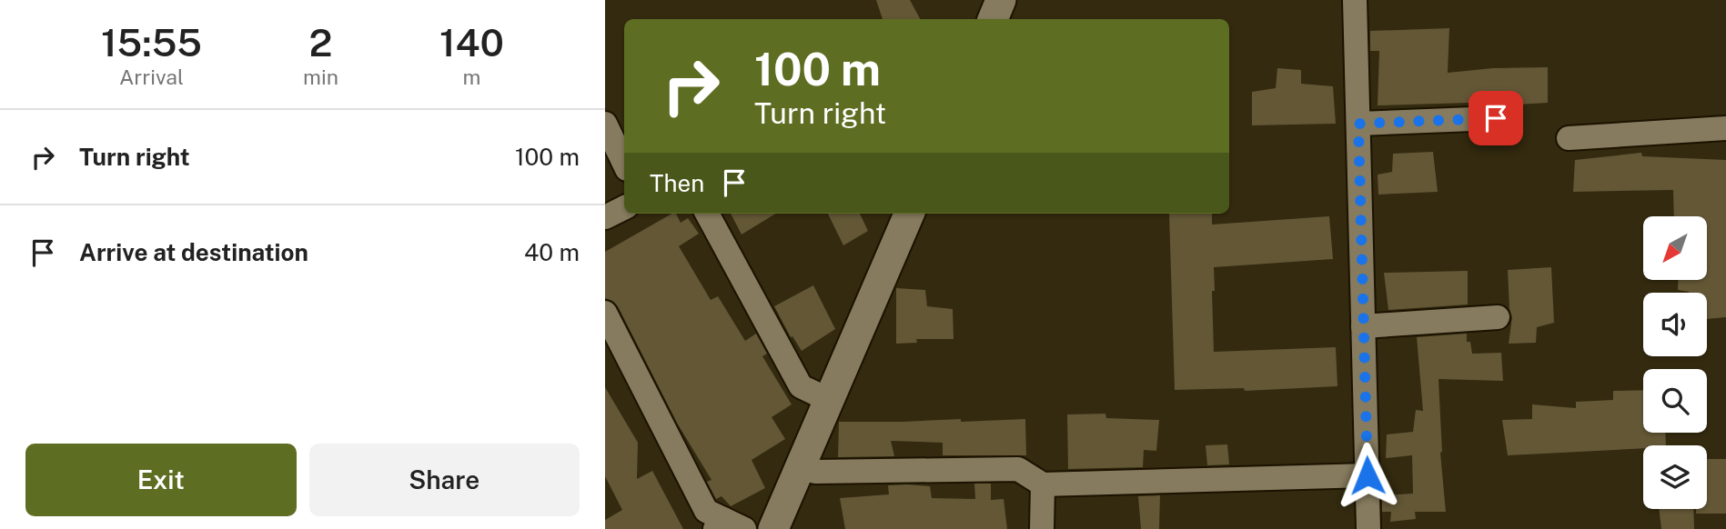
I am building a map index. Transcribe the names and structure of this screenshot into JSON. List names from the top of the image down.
{
  "north": "bottom left",
  "page": {
    "eta": [
      "15:55",
      "Arrival",
      "2",
      "min",
      "140",
      "m"
    ],
    "turn": ["100 m", "Turn right"],
    "list": [
      {
        "name": "Turn right",
        "value": "100 m"
      },
      {
        "name": "Arrive at destination",
        "value": "40 m"
      }
    ],
    "then": "Then",
    "buttons": ["Exit", "Share"]
  }
}
